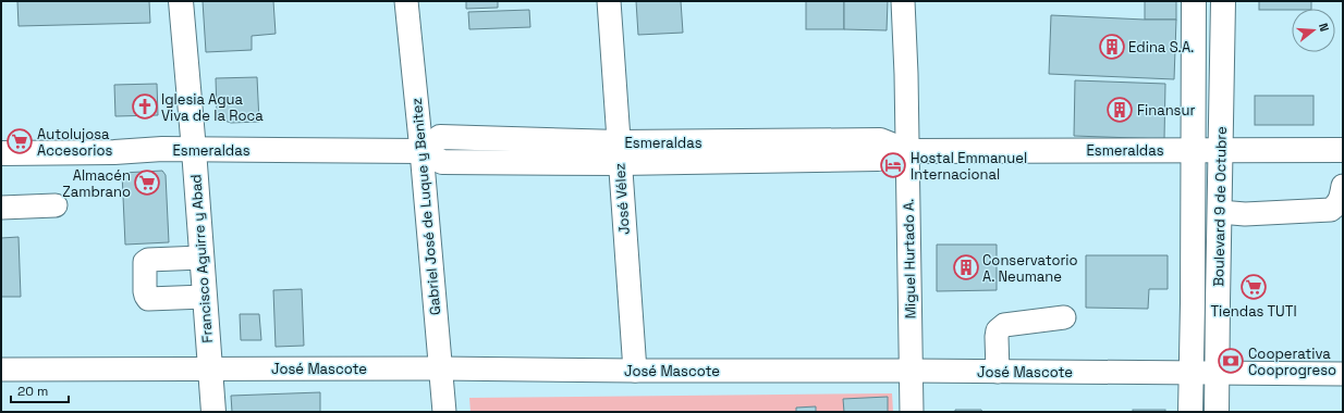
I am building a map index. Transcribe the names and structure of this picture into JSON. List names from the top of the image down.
{
  "streets": {
    "main road": ["Esmeraldas", "Boulevard 9 de Octubre", "Francisco Aguirre y Abad"],
    "street": [
      "José Vélez",
      "Gabriel José de Luque y Benitez",
      "Miguel Hurtado A.",
      "José Mascote"
    ]
  },
  "crossings": [
    ["Esmeraldas", "José Vélez"],
    ["Esmeraldas", "Gabriel José de Luque y Benitez"],
    ["Esmeraldas", "Boulevard 9 de Octubre"],
    ["Esmeraldas", "Francisco Aguirre y Abad"],
    ["Esmeraldas", "Miguel Hurtado A."],
    ["José Vélez", "José Mascote"],
    ["Gabriel José de Luque y Benitez", "José Mascote"],
    ["Boulevard 9 de Octubre", "José Mascote"],
    ["Francisco Aguirre y Abad", "José Mascote"],
    ["Miguel Hurtado A.", "José Mascote"]
  ],
  "places": {
    "building": ["Edina S.A.", "Finansur", "Conservatorio A. Neumane"],
    "church": ["Iglesia Agua Viva de la Roca"],
    "supermarket": ["Autolujosa Accesorios", "Almacén Zambrano", "Tiendas TUTI"],
    "hotel": ["Hostal Emmanuel Internacional"],
    "bank": ["Cooperativa Cooprogreso"]
  },
  "scale_bar": "20 m",
  "north": "right"
}
